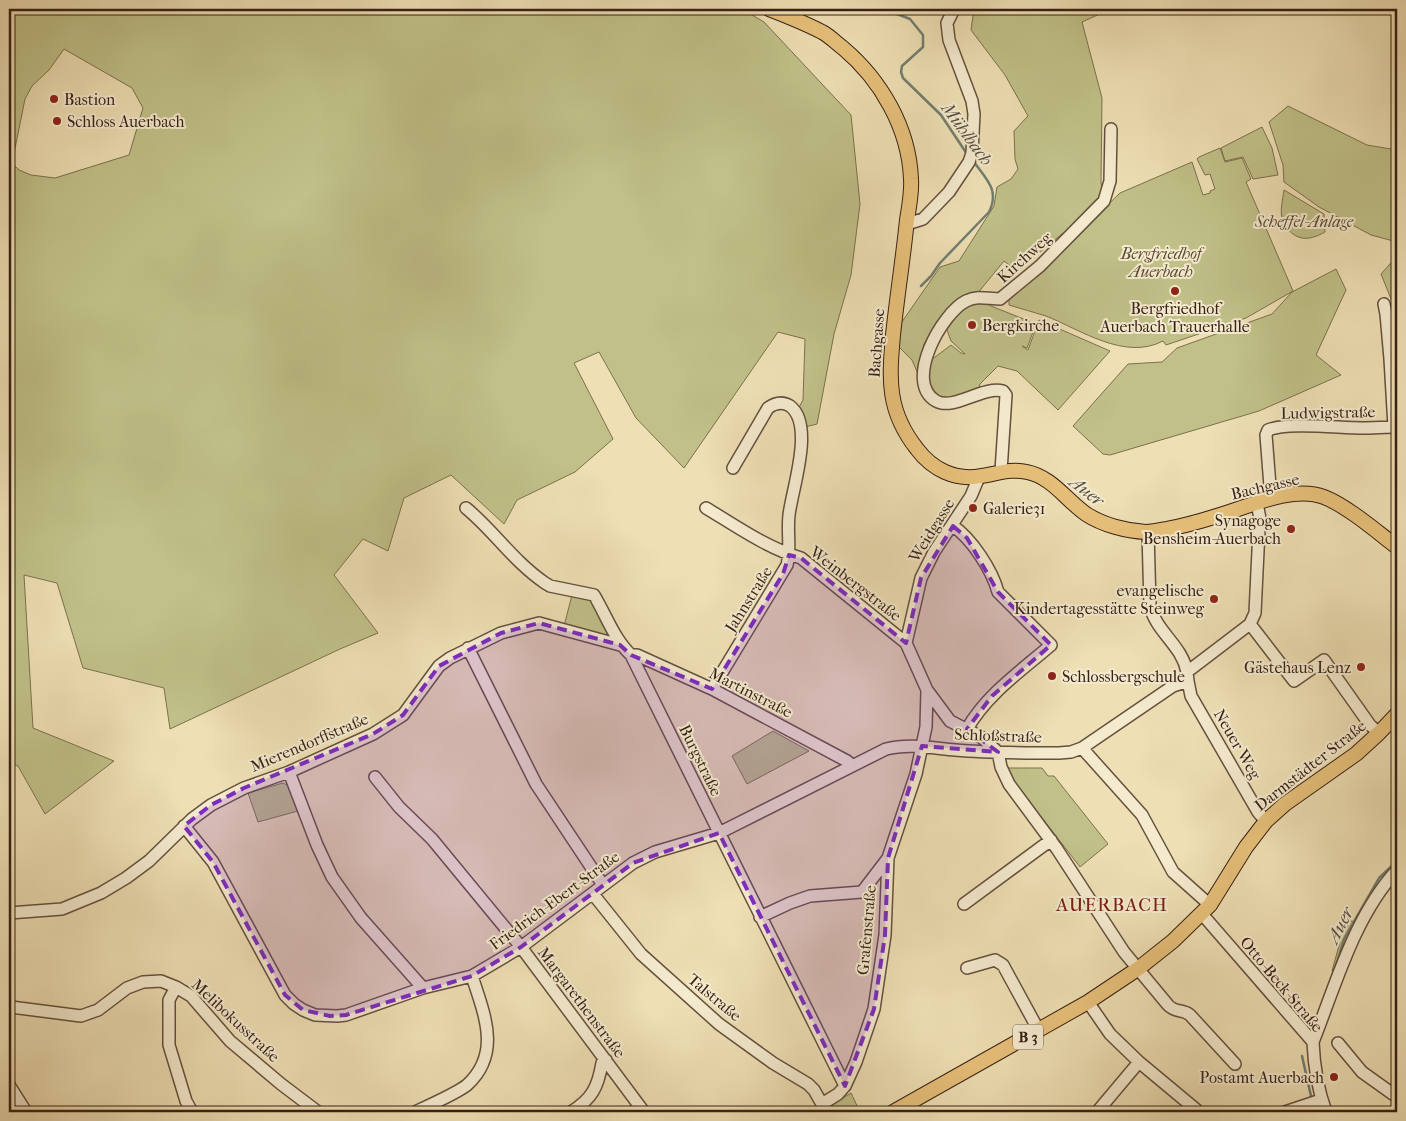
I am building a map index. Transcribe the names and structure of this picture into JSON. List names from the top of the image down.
{
  "streets": {
    "main road": ["Bachgasse", "Darmstädter Straße", "B 3"],
    "street": [
      "Kirchweg",
      "Ludwigstraße",
      "Weidgasse",
      "Weinbergstraße",
      "Jahnstraße",
      "Martinstraße",
      "Schloßstraße",
      "Mierendorffstraße",
      "Neuer Weg",
      "Burgstraße",
      "Friedrich-Ebert-Straße",
      "Grafenstraße",
      "Otto-Beck-Straße",
      "Talstraße",
      "Margarethenstraße",
      "Melibokusstraße"
    ]
  },
  "crossings": [
    ["Kirchweg", "Bachgasse"],
    ["Bachgasse", "Ludwigstraße"],
    ["Bachgasse", "Weidgasse"],
    ["Bachgasse", "Neuer Weg"],
    ["Weidgasse", "Weinbergstraße"],
    ["Weinbergstraße", "Jahnstraße"],
    ["Jahnstraße", "Martinstraße"],
    ["Martinstraße", "Schloßstraße"],
    ["Martinstraße", "Burgstraße"],
    ["Schloßstraße", "Neuer Weg"],
    ["Schloßstraße", "Burgstraße"],
    ["Schloßstraße", "Friedrich-Ebert-Straße"],
    ["Schloßstraße", "Grafenstraße"],
    ["Schloßstraße", "Otto-Beck-Straße"],
    ["Mierendorffstraße", "Burgstraße"],
    ["Mierendorffstraße", "Friedrich-Ebert-Straße"],
    ["Neuer Weg", "Darmstädter Straße"],
    ["Burgstraße", "Friedrich-Ebert-Straße"],
    ["Burgstraße", "Grafenstraße"],
    ["Darmstädter Straße", "Otto-Beck-Straße"],
    ["Friedrich-Ebert-Straße", "Talstraße"],
    ["Friedrich-Ebert-Straße", "Margarethenstraße"],
    ["Grafenstraße", "Talstraße"]
  ],
  "districts": ["AUERBACH"],
  "water": ["Mühlbach", "Auer"],
  "parks": ["Scheffel-Anlage", "Bergfriedhof Auerbach"],
  "places": [
    "Bastion",
    "Schloss Auerbach",
    "Bergfriedhof Auerbach Trauerhalle",
    "Bergkirche",
    "Galerie31",
    "Synagoge Bensheim-Auerbach",
    "evangelische Kindertagesstätte Steinweg",
    "Gästehaus Lenz",
    "Schlossbergschule",
    "Postamt Auerbach"
  ]
}
